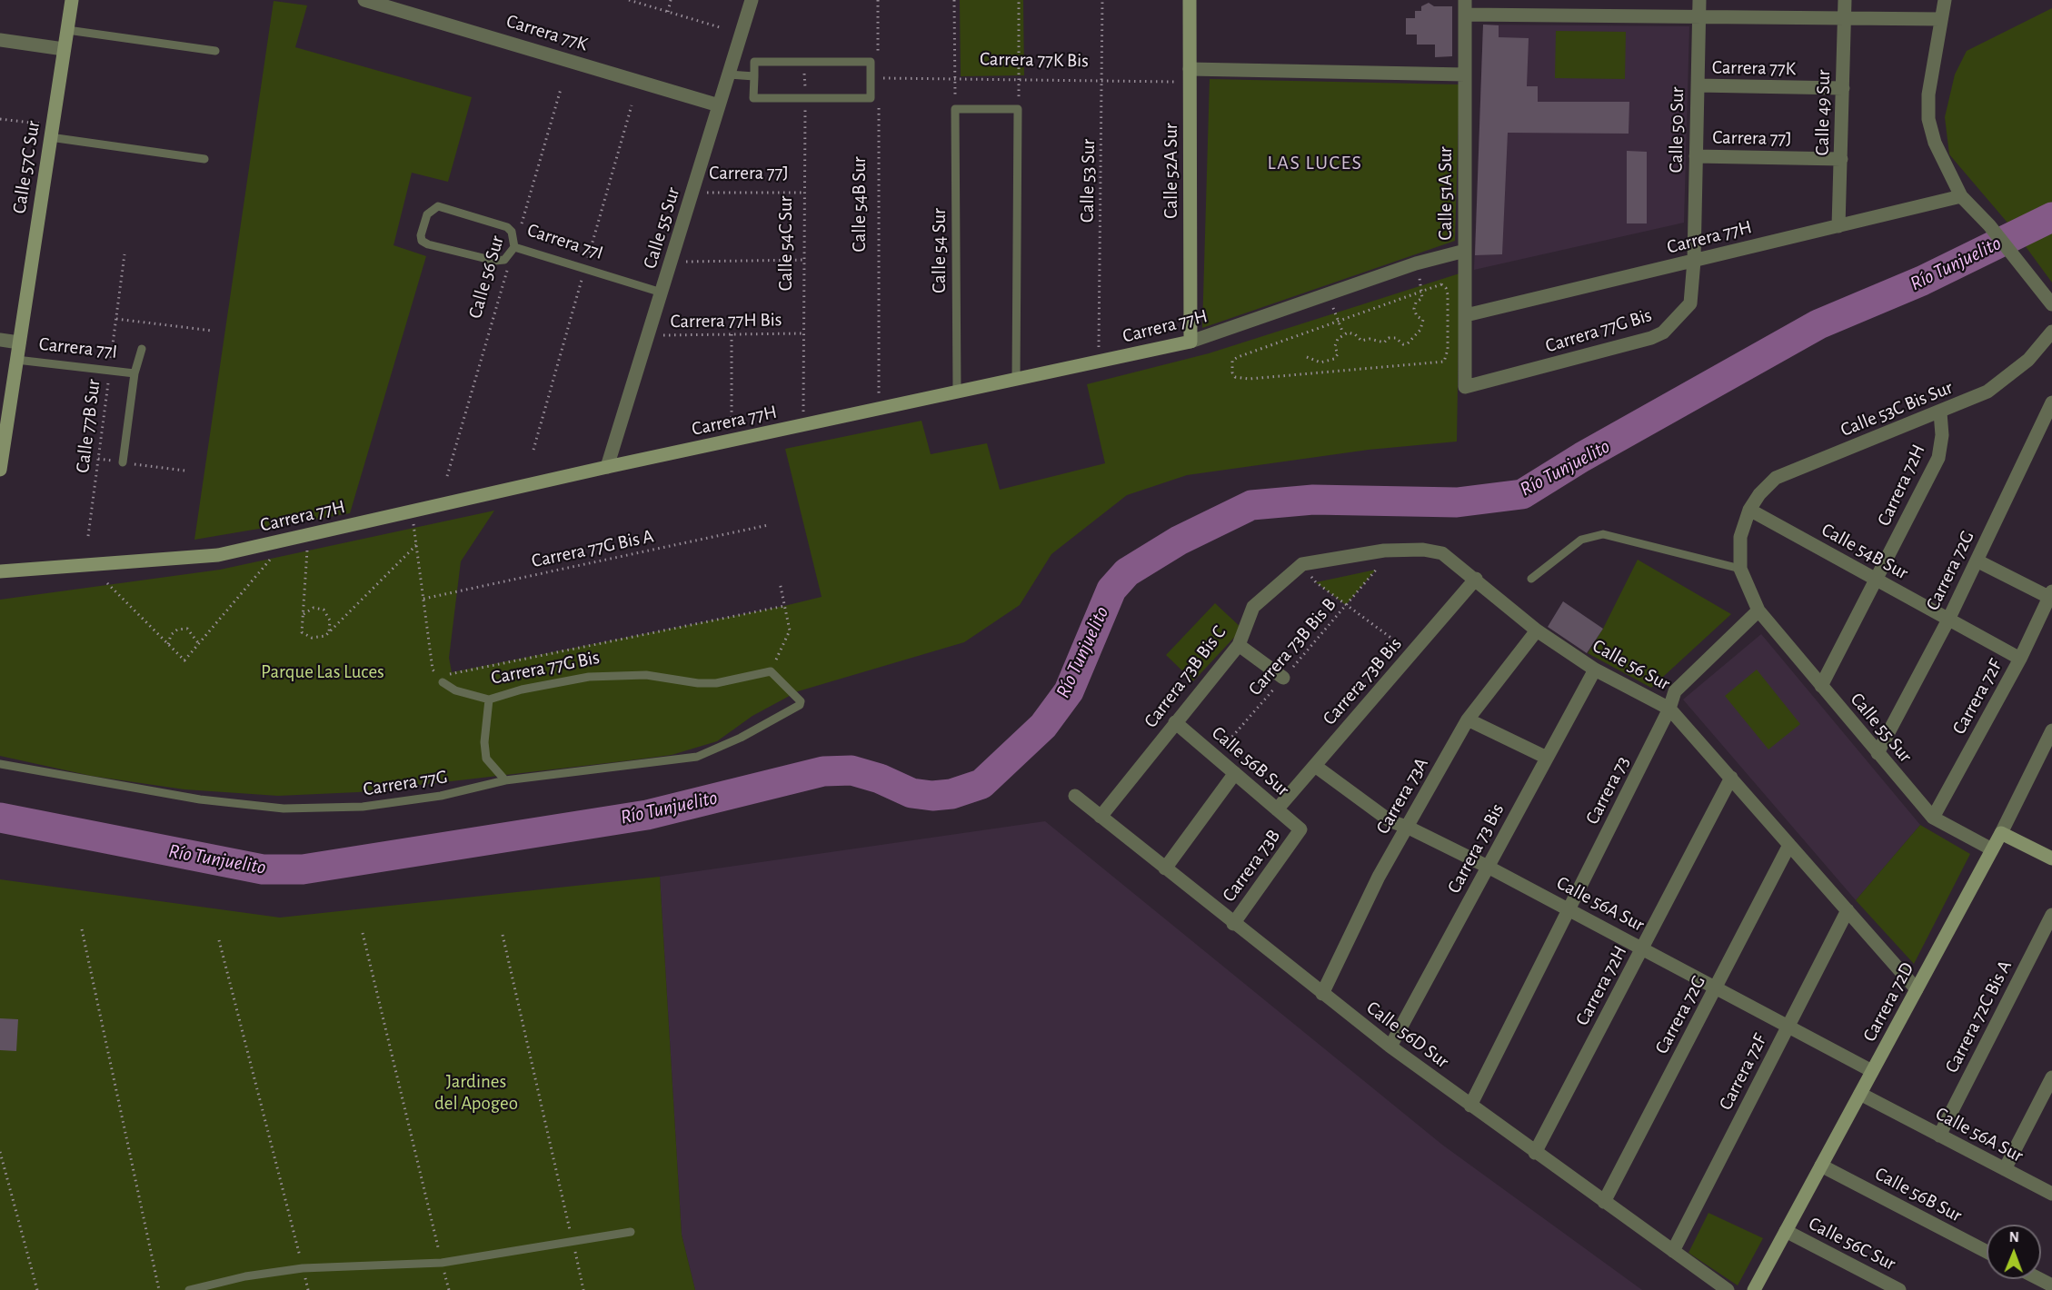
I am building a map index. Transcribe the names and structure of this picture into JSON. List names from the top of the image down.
{
  "streets": {
    "street": [
      "Carrera 77K",
      "Calle 49 Sur",
      "Calle 50 Sur",
      "Carrera 77J",
      "Calle 57C Sur",
      "Calle 52A Sur",
      "Calle 51A Sur",
      "Calle 54B Sur",
      "Calle 55 Sur",
      "Carrera 77H",
      "Carrera 77I",
      "Calle 56 Sur",
      "Carrera 77G Bis",
      "Calle 53C Bis Sur",
      "Carrera 72H",
      "Carrera 72G",
      "Carrera 73B Bis C",
      "Carrera 73B Bis",
      "Carrera 72F",
      "Calle 56B Sur",
      "Carrera 73",
      "Carrera 73A",
      "Carrera 73 Bis",
      "Carrera 73B",
      "Calle 56A Sur",
      "Carrera 72D",
      "Carrera 72C Bis A",
      "Calle 56D Sur",
      "Calle 56C Sur"
    ],
    "lane": ["Calle 54 Sur", "Carrera 77G"],
    "path": [
      "Carrera 77K Bis",
      "Calle 53 Sur",
      "Calle 54C Sur",
      "Carrera 77H Bis",
      "Calle 77B Sur",
      "Carrera 77G Bis A",
      "Carrera 73B Bis B"
    ]
  },
  "crossings": [
    ["Carrera 77K", "Calle 49 Sur"],
    ["Carrera 77K", "Calle 50 Sur"],
    ["Carrera 77K", "Calle 55 Sur"],
    ["Carrera 77K Bis", "Calle 52A Sur"],
    ["Carrera 77K Bis", "Calle 53 Sur"],
    ["Calle 49 Sur", "Carrera 77J"],
    ["Calle 49 Sur", "Carrera 77H"],
    ["Calle 50 Sur", "Carrera 77J"],
    ["Calle 50 Sur", "Carrera 77H"],
    ["Calle 50 Sur", "Carrera 77G Bis"],
    ["Carrera 77J", "Calle 55 Sur"],
    ["Carrera 77J", "Calle 54C Sur"],
    ["Calle 57C Sur", "Carrera 77I"],
    ["Calle 52A Sur", "Carrera 77H"],
    ["Calle 53 Sur", "Carrera 77H"],
    ["Calle 51A Sur", "Carrera 77H"],
    ["Calle 51A Sur", "Carrera 77G Bis"],
    ["Calle 54B Sur", "Carrera 77H"],
    ["Calle 54B Sur", "Calle 53C Bis Sur"],
    ["Calle 54B Sur", "Carrera 72H"],
    ["Calle 54B Sur", "Carrera 72G"],
    ["Calle 54B Sur", "Carrera 72F"],
    ["Calle 55 Sur", "Carrera 77H"],
    ["Calle 55 Sur", "Carrera 77I"],
    ["Calle 55 Sur", "Carrera 77H Bis"],
    ["Calle 55 Sur", "Carrera 72H"],
    ["Calle 55 Sur", "Carrera 72G"],
    ["Calle 55 Sur", "Carrera 72F"],
    ["Calle 55 Sur", "Carrera 73"],
    ["Calle 55 Sur", "Carrera 72D"],
    ["Carrera 77H", "Calle 54C Sur"],
    ["Carrera 77H", "Calle 54 Sur"],
    ["Carrera 77H", "Carrera 77G Bis"],
    ["Carrera 77I", "Calle 56 Sur"],
    ["Carrera 77I", "Calle 77B Sur"],
    ["Calle 54C Sur", "Carrera 77H Bis"],
    ["Calle 56 Sur", "Carrera 72H"],
    ["Calle 56 Sur", "Carrera 72G"],
    ["Calle 56 Sur", "Carrera 73B Bis B"],
    ["Calle 56 Sur", "Carrera 73B Bis C"],
    ["Calle 56 Sur", "Carrera 73B Bis"],
    ["Calle 56 Sur", "Carrera 72F"],
    ["Calle 56 Sur", "Carrera 73"],
    ["Calle 56 Sur", "Carrera 73A"],
    ["Calle 56 Sur", "Carrera 73 Bis"],
    ["Calle 56 Sur", "Carrera 72D"],
    ["Carrera 77G Bis", "Carrera 77G"],
    ["Calle 53C Bis Sur", "Carrera 72H"],
    ["Carrera 72H", "Calle 56A Sur"],
    ["Carrera 72H", "Calle 56D Sur"],
    ["Carrera 72G", "Calle 56A Sur"],
    ["Carrera 72G", "Calle 56D Sur"],
    ["Carrera 73B Bis B", "Calle 56B Sur"],
    ["Carrera 73B Bis C", "Calle 56B Sur"],
    ["Carrera 73B Bis C", "Calle 56D Sur"],
    ["Carrera 73B Bis", "Calle 56B Sur"],
    ["Carrera 73B Bis", "Calle 56A Sur"],
    ["Carrera 72F", "Calle 56A Sur"],
    ["Carrera 72F", "Calle 56D Sur"],
    ["Calle 56B Sur", "Carrera 73B"],
    ["Calle 56B Sur", "Carrera 72D"],
    ["Carrera 73", "Calle 56A Sur"],
    ["Carrera 73", "Calle 56D Sur"],
    ["Carrera 73A", "Calle 56A Sur"],
    ["Carrera 73A", "Calle 56D Sur"],
    ["Carrera 73 Bis", "Calle 56A Sur"],
    ["Carrera 73 Bis", "Calle 56D Sur"],
    ["Carrera 73B", "Calle 56D Sur"],
    ["Calle 56A Sur", "Carrera 72D"],
    ["Calle 56A Sur", "Carrera 72C Bis A"],
    ["Carrera 72D", "Calle 56C Sur"]
  ],
  "districts": ["LAS LUCES"],
  "water": ["Río Tunjuelito"],
  "parks": ["Parque Las Luces", "Jardines del Apogeo"],
  "north": "top"
}
